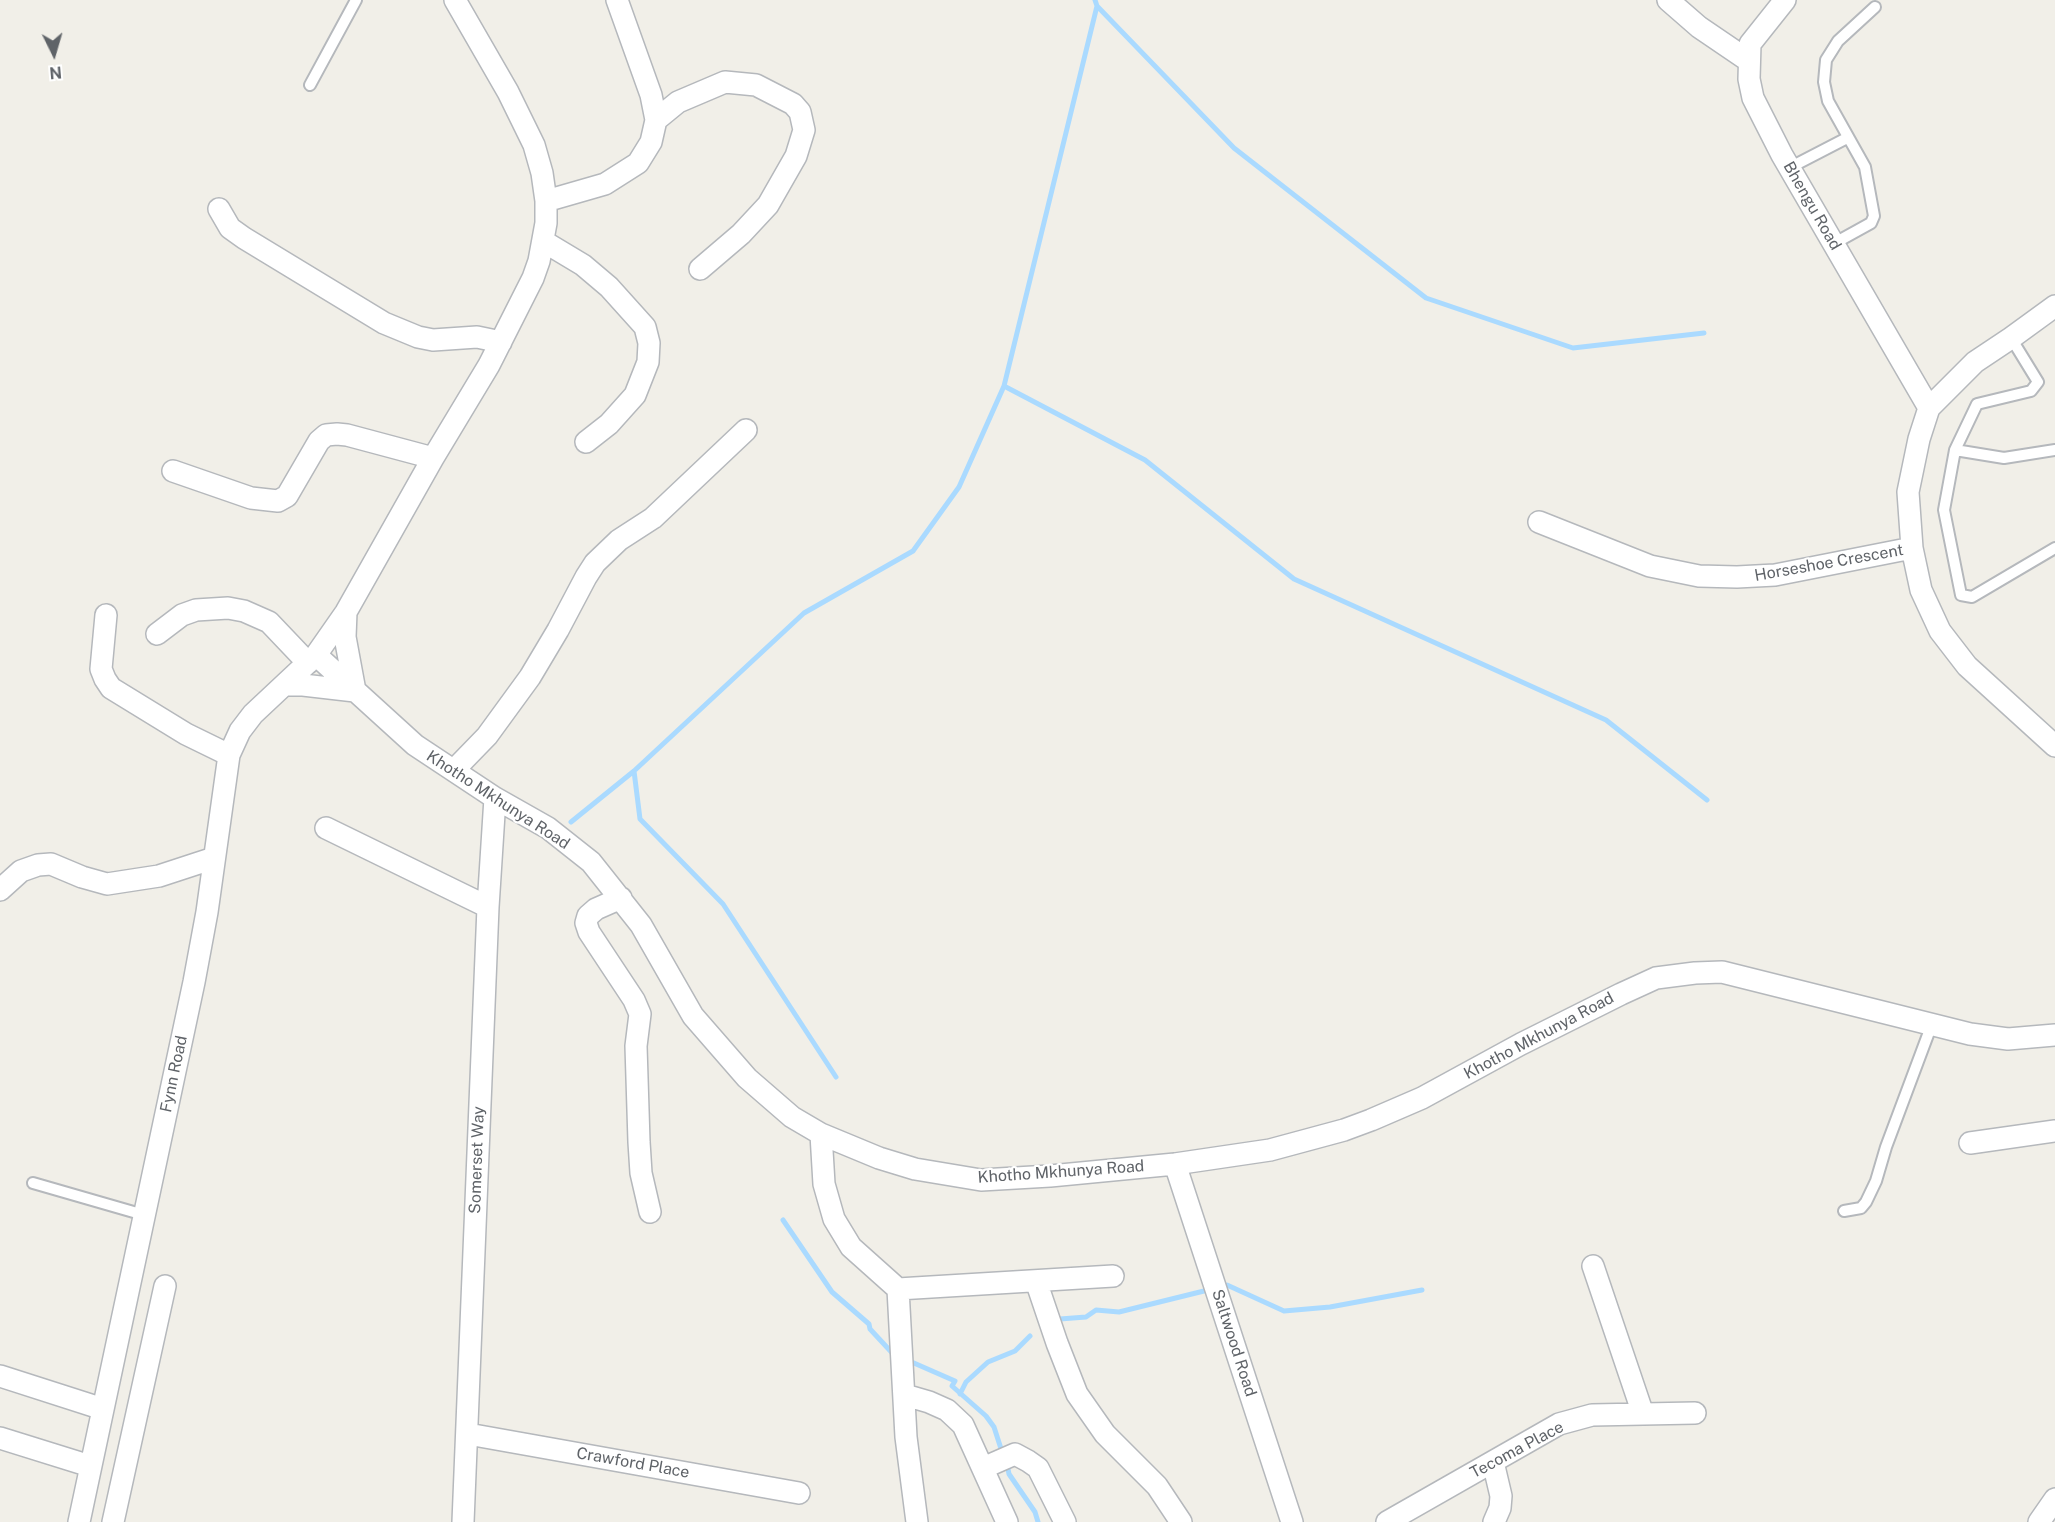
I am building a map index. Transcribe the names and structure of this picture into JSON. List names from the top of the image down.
{
  "streets": {
    "street": [
      "Bhengu Road",
      "Horseshoe Crescent",
      "Khotho Mkhunya Road",
      "Fynn Road",
      "Somerset Way",
      "Saltwood Road",
      "Tecoma Place",
      "Crawford Place"
    ]
  },
  "crossings": [
    ["Khotho Mkhunya Road", "Fynn Road"],
    ["Khotho Mkhunya Road", "Somerset Way"],
    ["Khotho Mkhunya Road", "Saltwood Road"],
    ["Somerset Way", "Crawford Place"]
  ],
  "north": "bottom"
}
